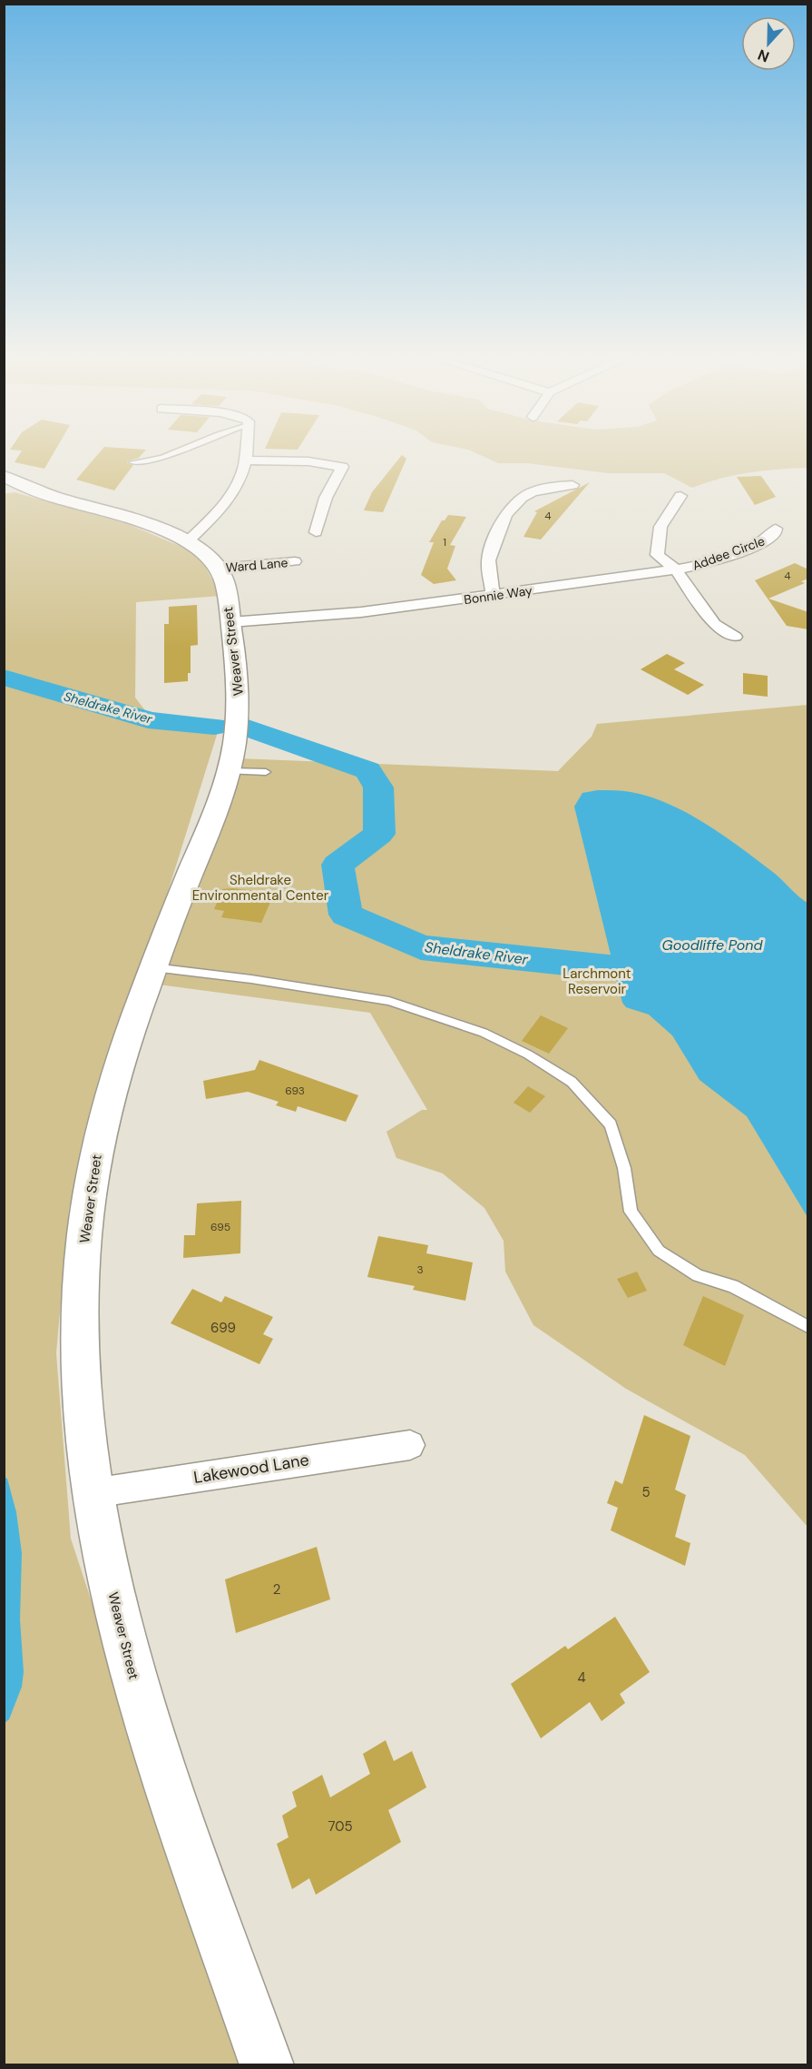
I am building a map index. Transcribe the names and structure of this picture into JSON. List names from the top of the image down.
{
  "streets": {
    "main road": ["Weaver Street"],
    "street": [
      "Addee Circle",
      "Ward Lane",
      "Bonnie Way",
      "Lakewood Lane"
    ]
  },
  "crossings": [
    ["Addee Circle", "Bonnie Way"],
    ["Ward Lane", "Weaver Street"],
    ["Bonnie Way", "Weaver Street"],
    ["Weaver Street", "Lakewood Lane"]
  ],
  "water": ["Sheldrake River", "Goodliffe Pond"],
  "parks": ["Sheldrake Environmental Center", "Larchmont Reservoir"],
  "house_numbers": [
    "4",
    "1",
    "4",
    "693",
    "695",
    "3",
    "699",
    "5",
    "2",
    "4",
    "705"
  ],
  "north": "bottom"
}
